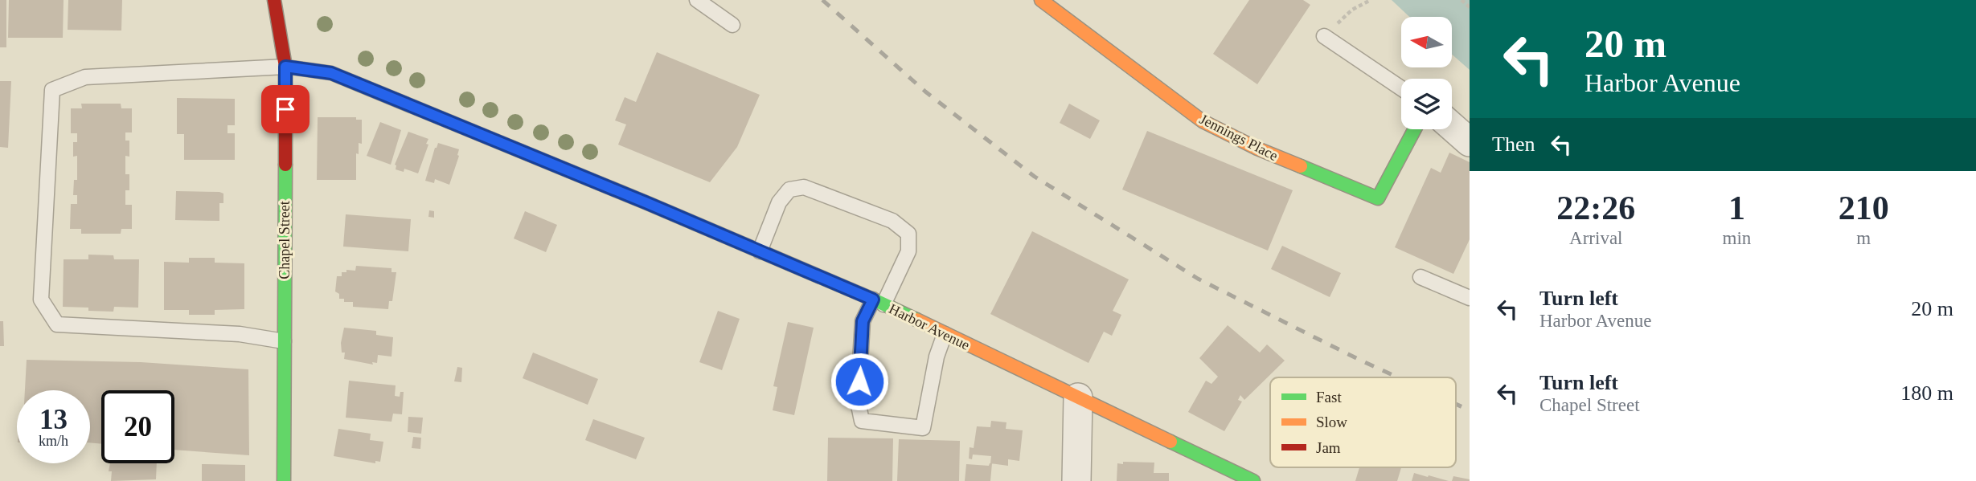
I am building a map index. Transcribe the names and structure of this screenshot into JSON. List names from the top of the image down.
{
  "streets": {
    "main road": ["Jennings Place", "Chapel Street", "Harbor Avenue"]
  },
  "crossings": [
    ["Chapel Street", "Harbor Avenue"]
  ],
  "legend": ["Fast", "Slow", "Jam"],
  "north": "left",
  "page": {
    "turn": ["20 m", "Harbor Avenue"],
    "then": "Then",
    "eta": [
      "22:26",
      "Arrival",
      "1",
      "min",
      "210",
      "m"
    ],
    "list": [
      {
        "name": "Turn left",
        "note": "Harbor Avenue",
        "value": "20 m"
      },
      {
        "name": "Turn left",
        "note": "Chapel Street",
        "value": "180 m"
      }
    ],
    "speed": "13 km/h",
    "limit": "20"
  }
}
